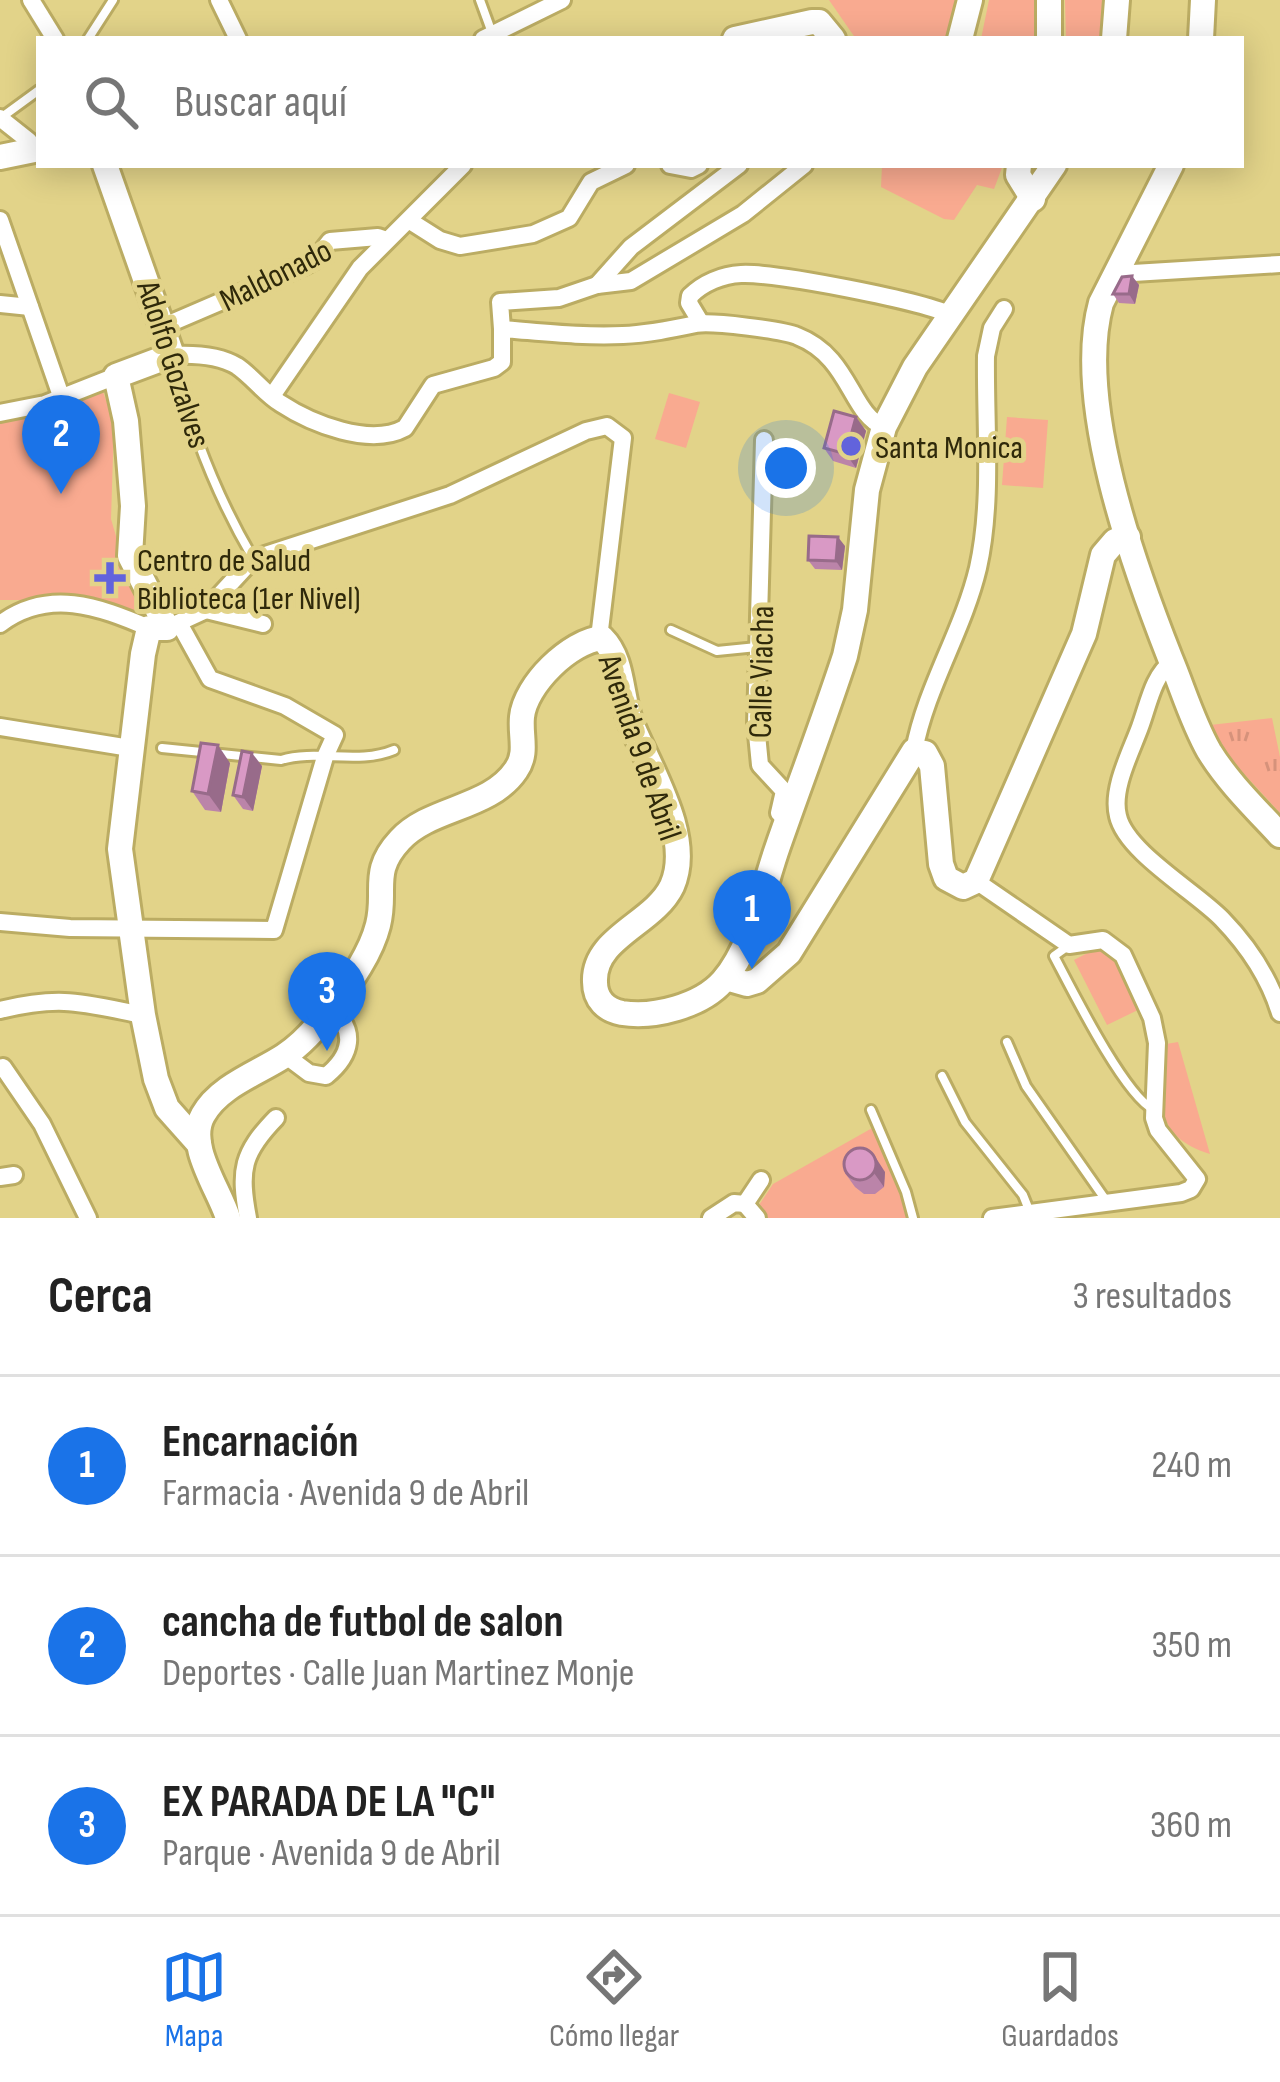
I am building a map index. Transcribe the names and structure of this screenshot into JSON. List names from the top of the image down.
{
  "streets": {
    "main road": ["Adolfo Gozalves", "Avenida 9 de Abril"],
    "street": ["Maldonado", "Calle Viacha"]
  },
  "crossings": [
    ["Maldonado", "Adolfo Gozalves"]
  ],
  "places": {
    "other": ["Santa Monica"],
    "health": ["Centro de Salud Biblioteca (1er Nivel)"]
  },
  "page": {
    "search": "Buscar aquí",
    "pins": ["2", "1", "3"],
    "heading": ["Cerca", "3 resultados"],
    "list": [
      {
        "mark": "1",
        "name": "Encarnación",
        "note": "Farmacia · Avenida 9 de Abril",
        "value": "240 m"
      },
      {
        "mark": "2",
        "name": "cancha de futbol de salon",
        "note": "Deportes · Calle Juan Martinez Monje",
        "value": "350 m"
      },
      {
        "mark": "3",
        "name": "EX PARADA DE LA \"C\"",
        "note": "Parque · Avenida 9 de Abril",
        "value": "360 m"
      }
    ],
    "nav": ["Mapa", "Cómo llegar", "Guardados"]
  }
}
